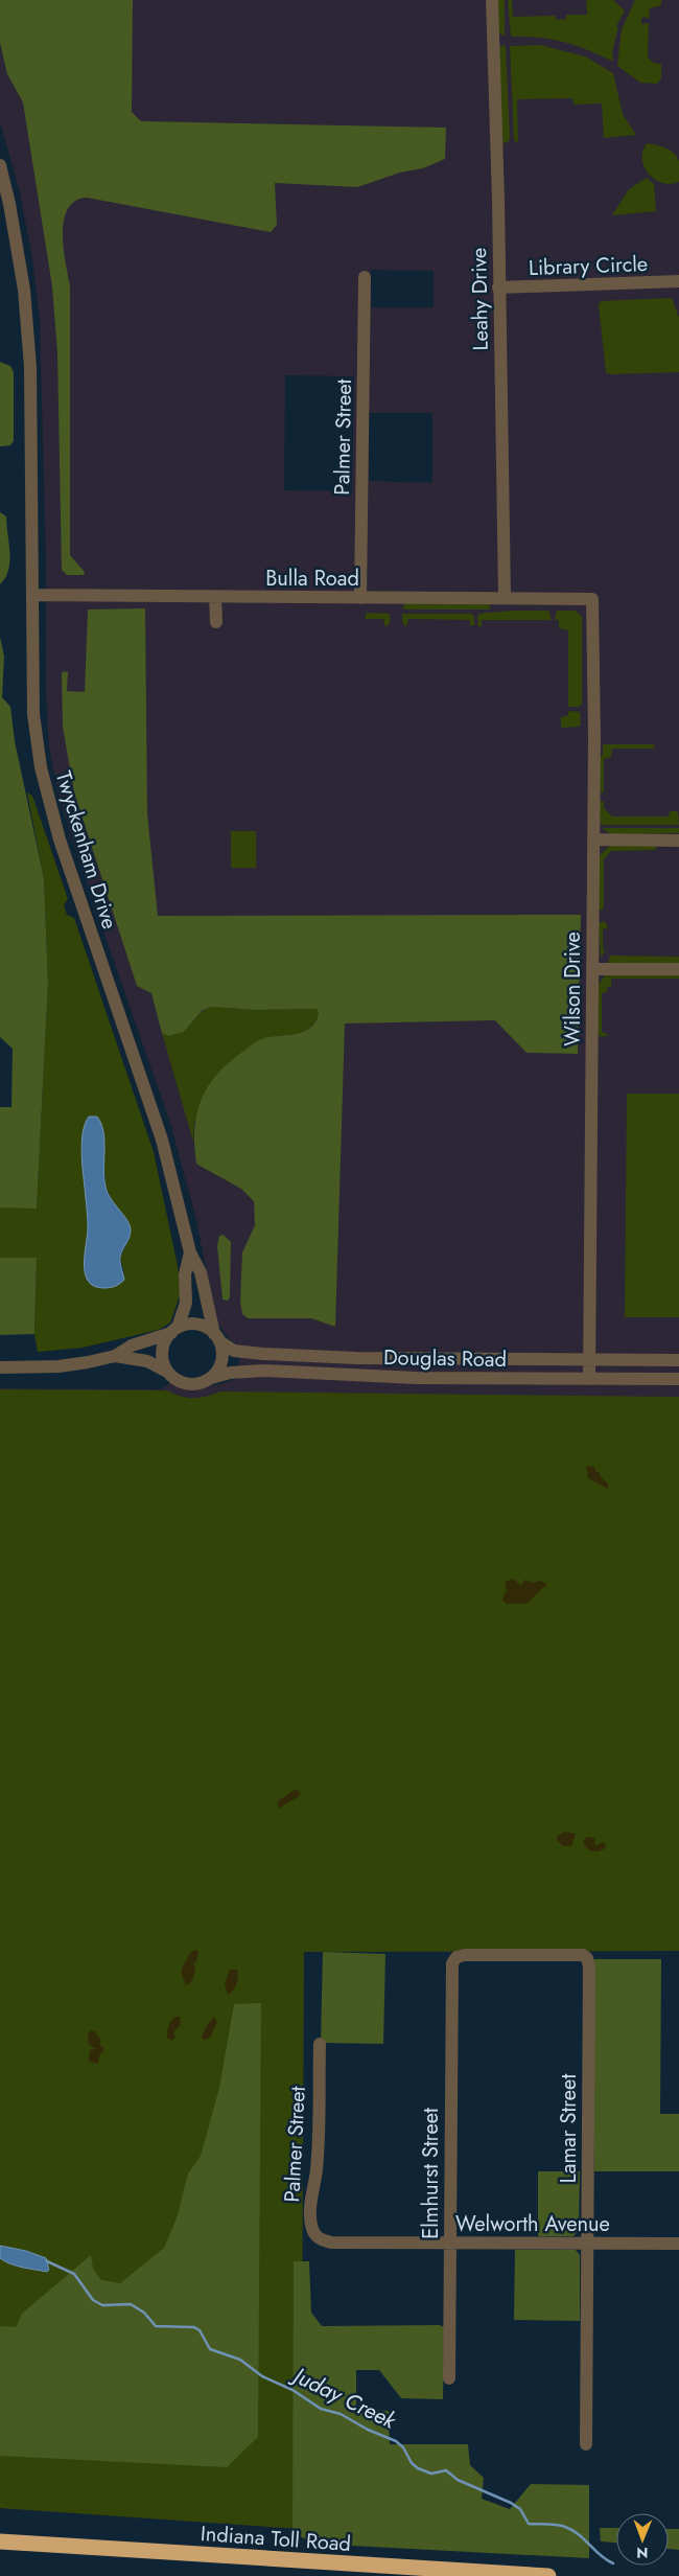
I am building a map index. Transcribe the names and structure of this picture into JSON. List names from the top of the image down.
{
  "streets": {
    "highway": ["Indiana Toll Road"],
    "street": [
      "Library Circle",
      "Leahy Drive",
      "Palmer Street",
      "Bulla Road",
      "Twyckenham Drive",
      "Wilson Drive",
      "Douglas Road",
      "Lamar Street",
      "Elmhurst Street",
      "Welworth Avenue"
    ]
  },
  "crossings": [
    ["Library Circle", "Leahy Drive"],
    ["Leahy Drive", "Bulla Road"],
    ["Palmer Street", "Bulla Road"],
    ["Palmer Street", "Welworth Avenue"],
    ["Bulla Road", "Twyckenham Drive"],
    ["Bulla Road", "Wilson Drive"],
    ["Twyckenham Drive", "Douglas Road"],
    ["Wilson Drive", "Douglas Road"],
    ["Lamar Street", "Elmhurst Street"],
    ["Lamar Street", "Welworth Avenue"],
    ["Elmhurst Street", "Welworth Avenue"]
  ],
  "water": ["Juday Creek"],
  "north": "bottom"
}
